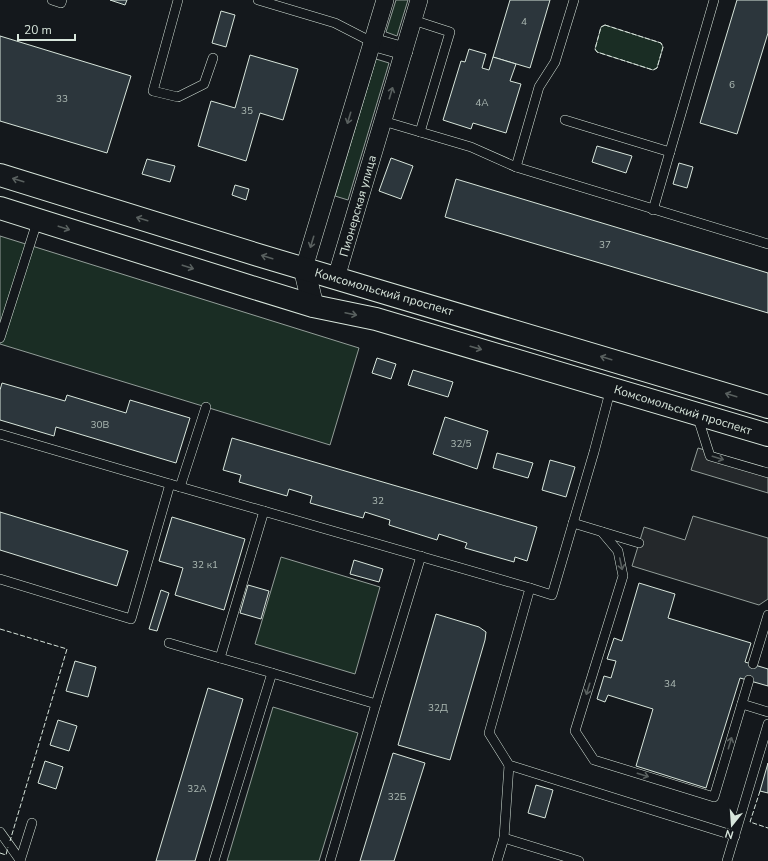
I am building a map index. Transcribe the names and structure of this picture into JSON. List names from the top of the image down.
{
  "streets": {
    "main road": ["Комсомольский проспект"],
    "street": ["Пионерская улица"]
  },
  "crossings": [
    ["Пионерская улица", "Комсомольский проспект"]
  ],
  "house_numbers": [
    "4",
    "6",
    "33",
    "4А",
    "35",
    "37",
    "30В",
    "32/5",
    "32",
    "32 к1",
    "34",
    "32Д",
    "32А",
    "32Б"
  ],
  "scale_bar": "20 m",
  "north": "bottom"
}
